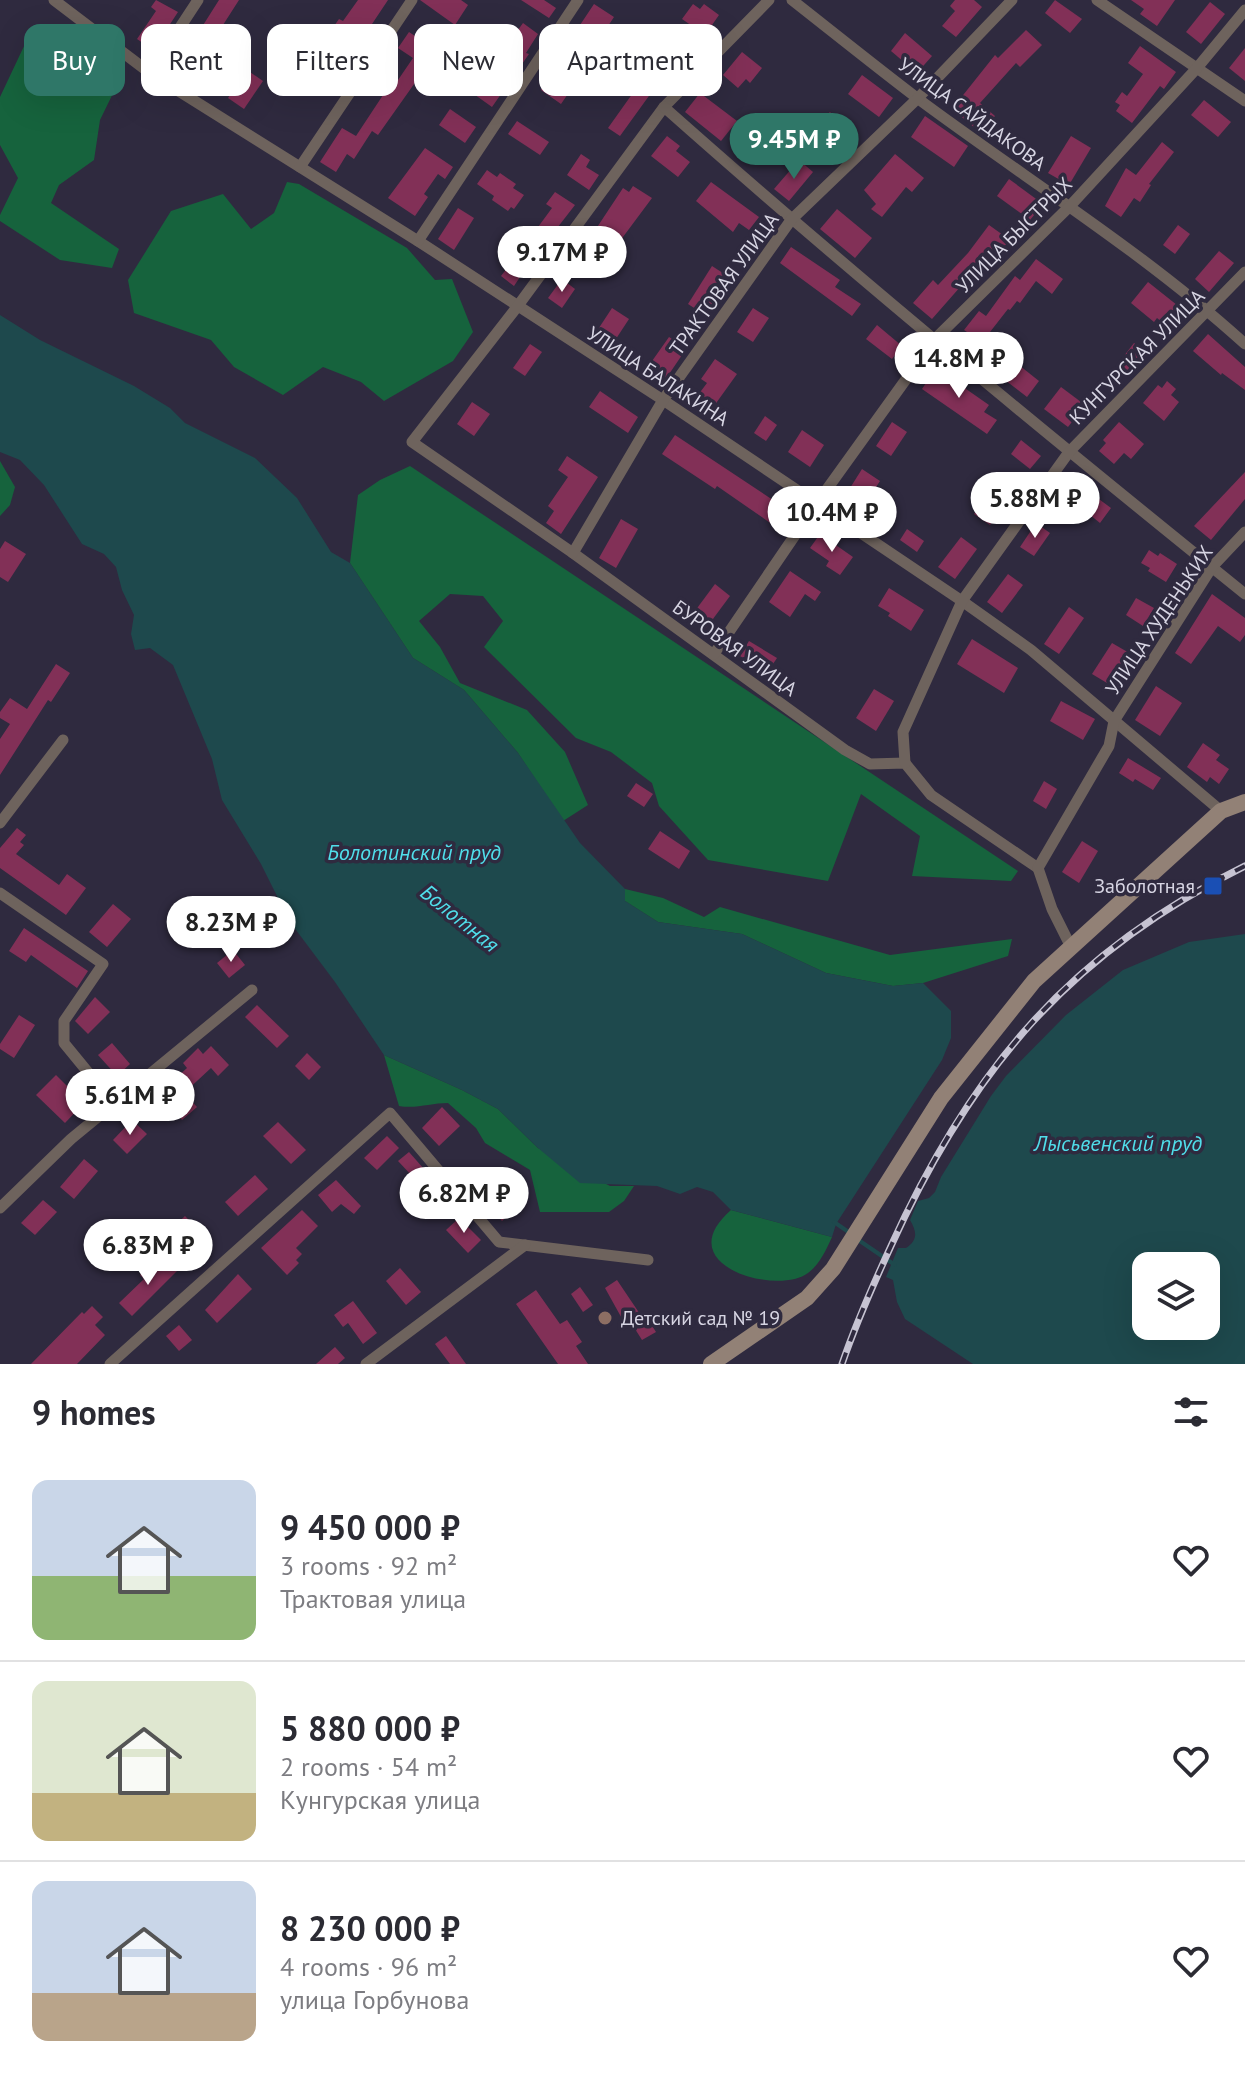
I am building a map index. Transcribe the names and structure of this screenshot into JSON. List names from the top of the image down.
{
  "streets": {
    "street": [
      "УЛИЦА САЙДАКОВА",
      "УЛИЦА БЫСТРЫХ",
      "ТРАКТОВАЯ УЛИЦА",
      "КУНГУРСКАЯ УЛИЦА",
      "УЛИЦА БАЛАКИНА",
      "УЛИЦА ХУДЕНЬКИХ",
      "БУРОВАЯ УЛИЦА"
    ]
  },
  "crossings": [
    ["УЛИЦА САЙДАКОВА", "УЛИЦА БЫСТРЫХ"],
    ["УЛИЦА САЙДАКОВА", "ТРАКТОВАЯ УЛИЦА"],
    ["УЛИЦА САЙДАКОВА", "КУНГУРСКАЯ УЛИЦА"],
    ["УЛИЦА БЫСТРЫХ", "УЛИЦА БАЛАКИНА"],
    ["УЛИЦА БЫСТРЫХ", "БУРОВАЯ УЛИЦА"],
    ["ТРАКТОВАЯ УЛИЦА", "УЛИЦА БАЛАКИНА"],
    ["ТРАКТОВАЯ УЛИЦА", "БУРОВАЯ УЛИЦА"],
    ["КУНГУРСКАЯ УЛИЦА", "УЛИЦА БАЛАКИНА"],
    ["КУНГУРСКАЯ УЛИЦА", "БУРОВАЯ УЛИЦА"],
    ["УЛИЦА БАЛАКИНА", "УЛИЦА ХУДЕНЬКИХ"],
    ["УЛИЦА БАЛАКИНА", "БУРОВАЯ УЛИЦА"]
  ],
  "water": ["Болотинский пруд", "Болотная", "Лысьвенский пруд"],
  "places": {
    "transit": ["Заболотная"],
    "other": ["Детский сад № 19"]
  },
  "page": {
    "chip": [
      "Buy",
      "Rent",
      "Filters",
      "New",
      "Apartment"
    ],
    "price": [
      "9.45M ₽",
      "9.17M ₽",
      "14.8M ₽",
      "5.88M ₽",
      "10.4M ₽",
      "8.23M ₽",
      "5.61M ₽",
      "6.82M ₽",
      "6.83M ₽"
    ],
    "heading": "9 homes",
    "list": [
      {
        "name": "9 450 000 ₽",
        "note": "3 rooms · 92 m² · Трактовая улица"
      },
      {
        "name": "5 880 000 ₽",
        "note": "2 rooms · 54 m² · Кунгурская улица"
      },
      {
        "name": "8 230 000 ₽",
        "note": "4 rooms · 96 m² · улица Горбунова"
      }
    ]
  }
}
